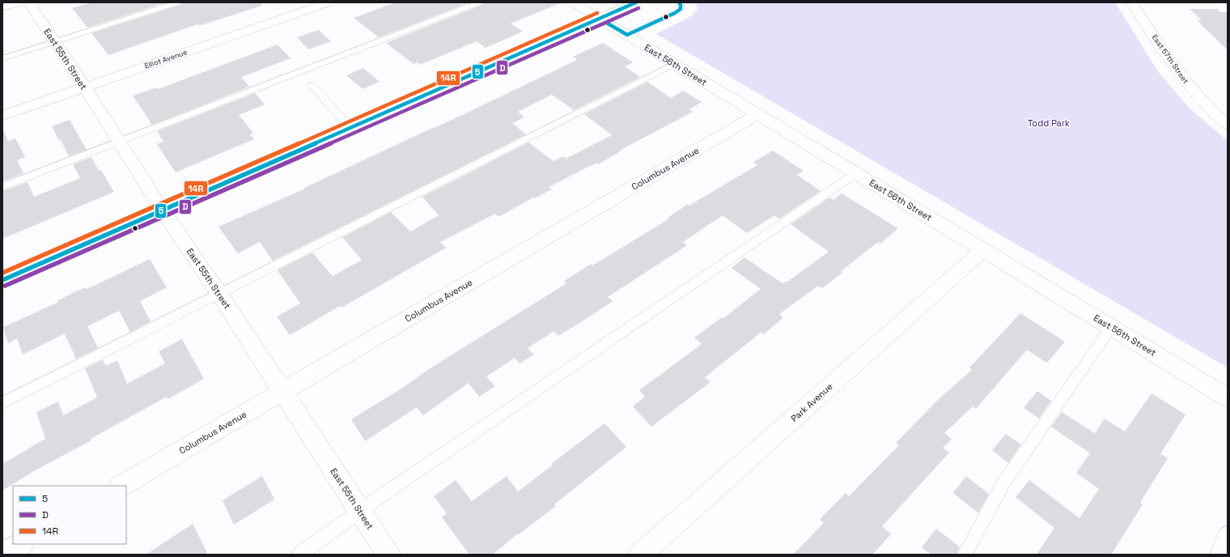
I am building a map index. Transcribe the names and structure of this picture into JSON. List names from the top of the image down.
{
  "streets": {
    "street": [
      "East 55th Street",
      "Elliot Avenue",
      "East 57th Street",
      "East 56th Street",
      "Columbus Avenue",
      "Park Avenue"
    ]
  },
  "crossings": [
    ["East 55th Street", "Elliot Avenue"],
    ["East 55th Street", "Columbus Avenue"],
    ["East 56th Street", "Columbus Avenue"],
    ["East 56th Street", "Park Avenue"]
  ],
  "parks": ["Todd Park"],
  "lines": ["transit line 5", "transit line D", "transit line 14R"],
  "legend": ["5", "D", "14R"]
}
